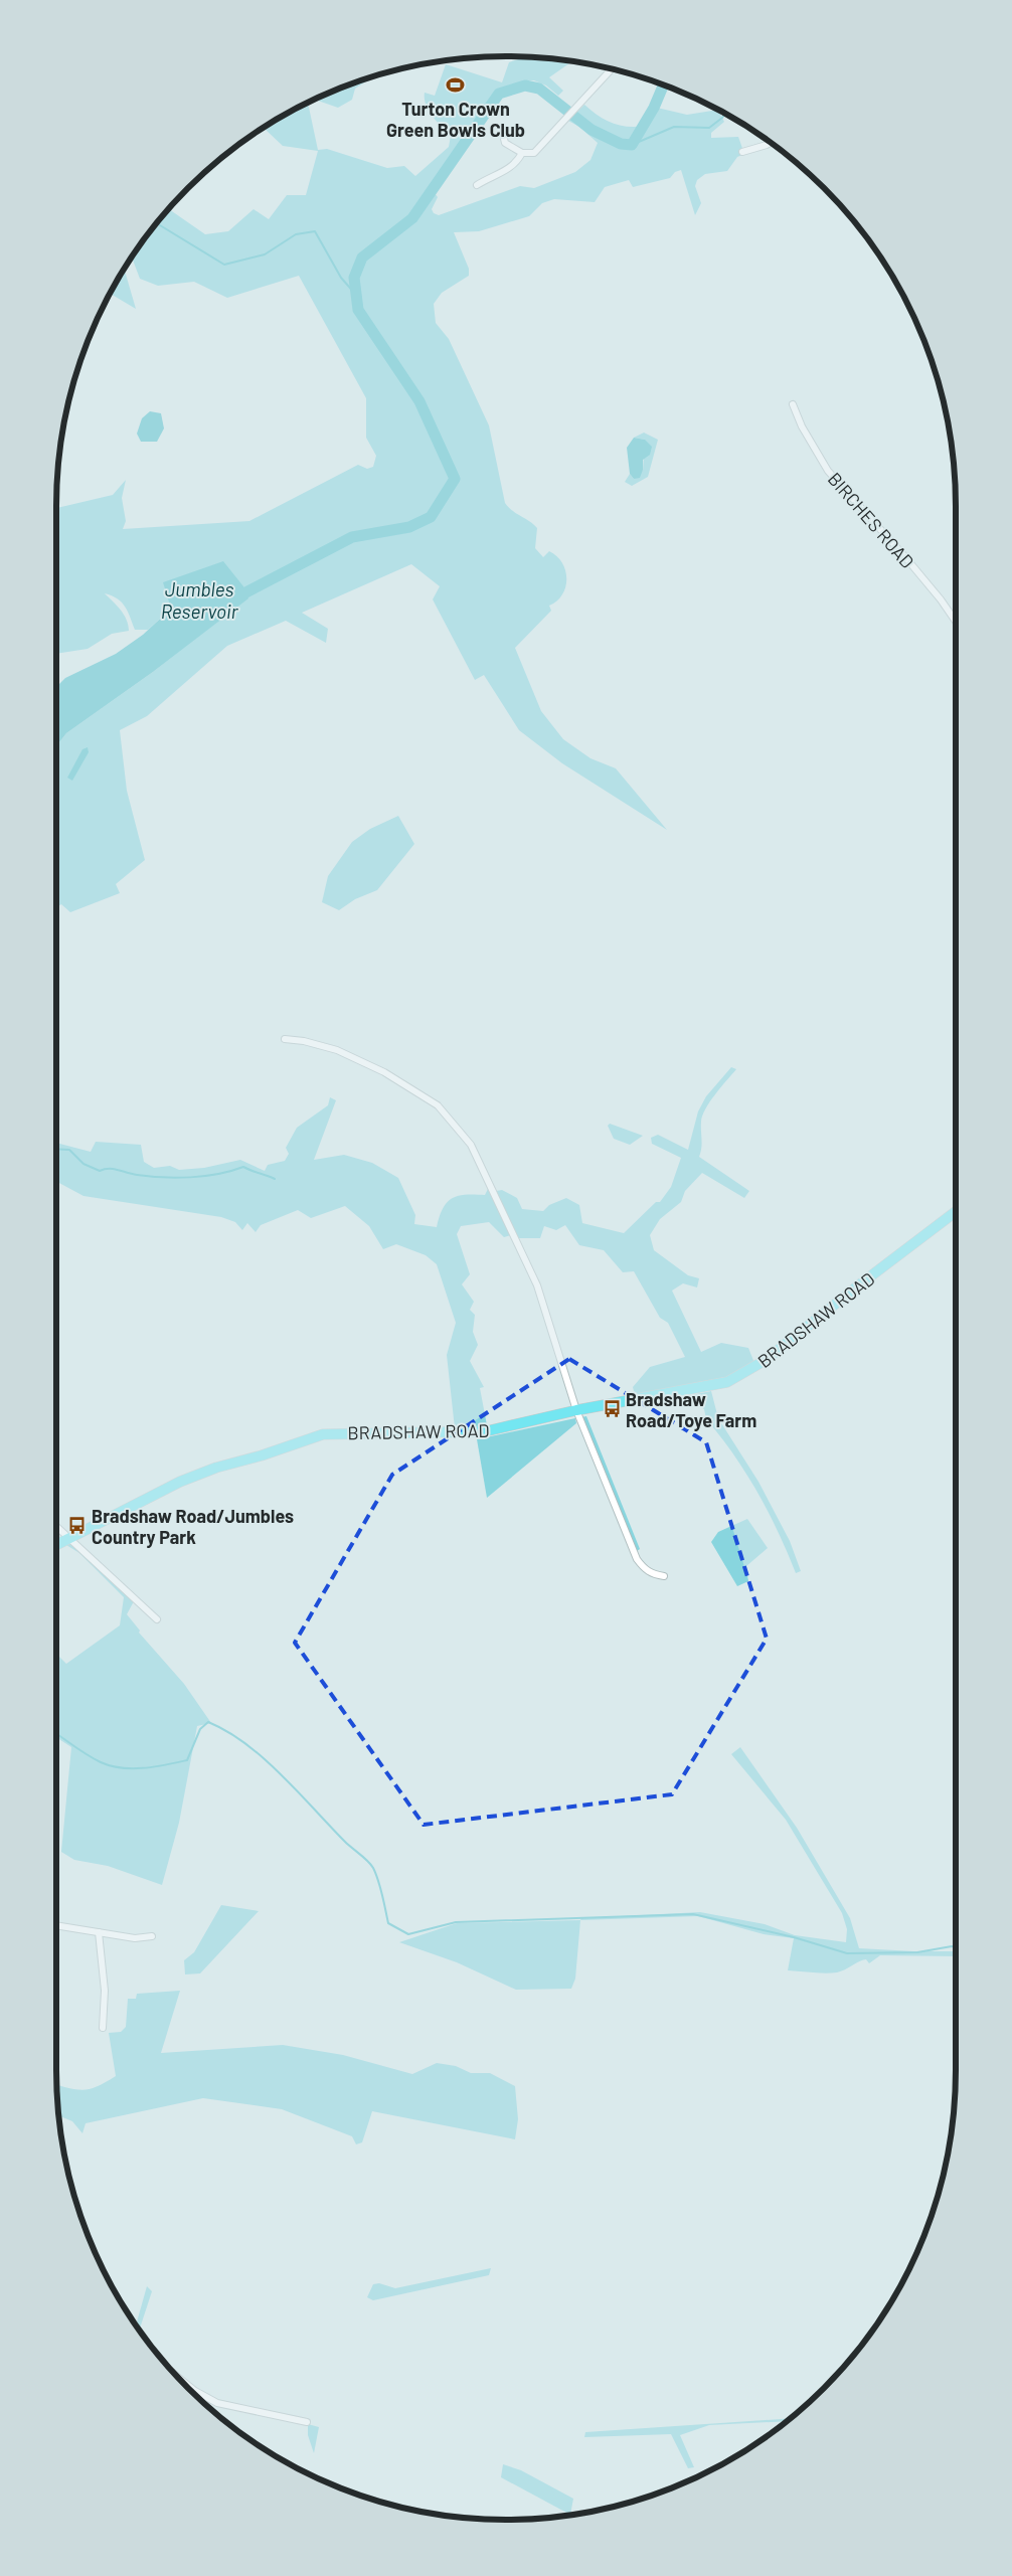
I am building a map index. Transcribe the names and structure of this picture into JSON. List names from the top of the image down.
{
  "streets": {
    "main road": ["BRADSHAW ROAD"],
    "street": ["BIRCHES ROAD"]
  },
  "water": ["Jumbles Reservoir"],
  "places": {
    "sports": ["Turton Crown Green Bowls Club"],
    "bus stop": ["Bradshaw Road/Toye Farm", "Bradshaw Road/Jumbles Country Park"]
  }
}
